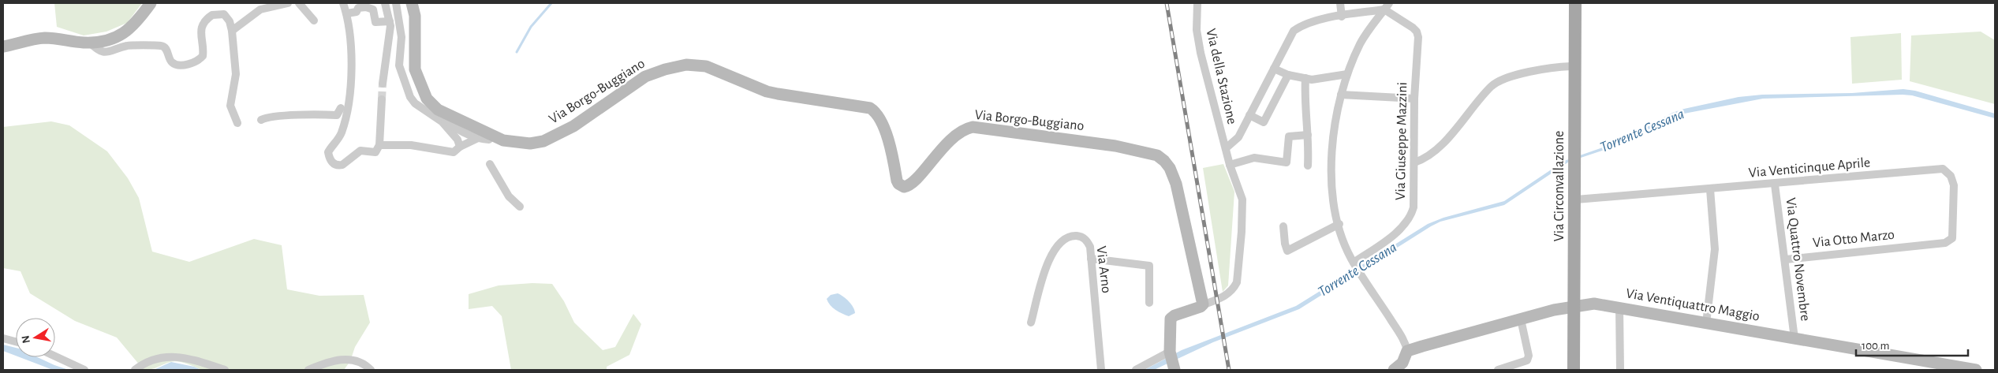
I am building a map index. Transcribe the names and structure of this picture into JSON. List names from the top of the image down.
{
  "streets": {
    "main road": ["Via Circonvallazione"],
    "street": [
      "Via della Stazione",
      "Via Borgo-Buggiano",
      "Via Giuseppe Mazzini",
      "Via Venticinque Aprile",
      "Via Otto Marzo",
      "Via Quattro Novembre",
      "Via Arno",
      "Via Ventiquattro Maggio"
    ]
  },
  "crossings": [
    ["Via della Stazione", "Via Borgo-Buggiano"],
    ["Via Venticinque Aprile", "Via Circonvallazione"],
    ["Via Venticinque Aprile", "Via Otto Marzo"],
    ["Via Venticinque Aprile", "Via Quattro Novembre"],
    ["Via Circonvallazione", "Via Ventiquattro Maggio"],
    ["Via Otto Marzo", "Via Quattro Novembre"],
    ["Via Quattro Novembre", "Via Ventiquattro Maggio"]
  ],
  "water": ["Torrente Cessana"],
  "scale_bar": "100 m",
  "north": "left"
}
